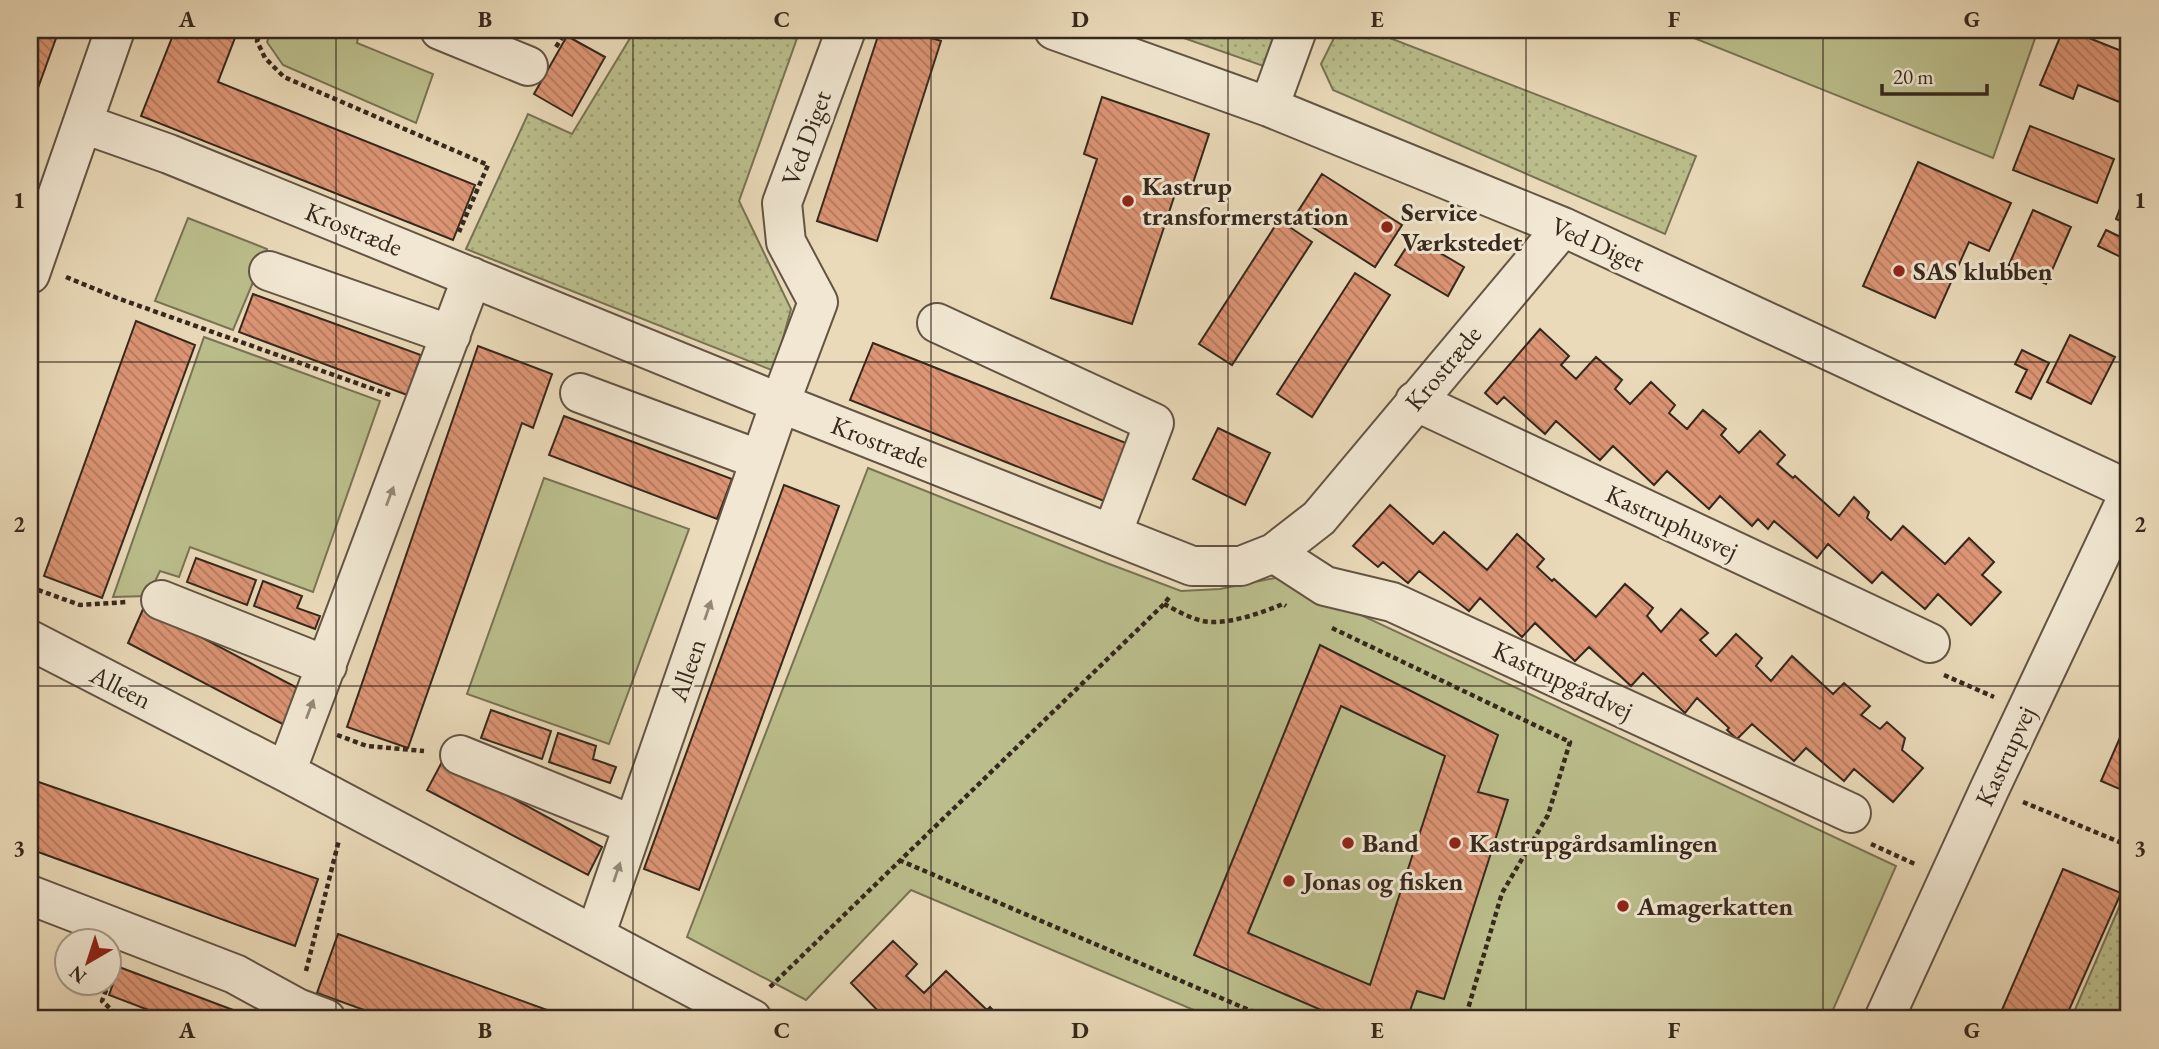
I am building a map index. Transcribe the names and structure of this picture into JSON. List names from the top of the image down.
{
  "streets": {
    "street": [
      "Ved Diget",
      "Krostræde",
      "Kastruphusvej",
      "Alleen",
      "Kastrupgårdvej",
      "Kastrupvej"
    ]
  },
  "crossings": [
    ["Ved Diget", "Krostræde"],
    ["Ved Diget", "Alleen"],
    ["Ved Diget", "Kastrupvej"],
    ["Krostræde", "Kastruphusvej"],
    ["Krostræde", "Alleen"],
    ["Krostræde", "Kastrupgårdvej"]
  ],
  "places": [
    "Kastrup transformerstation",
    "Service Værkstedet",
    "SAS klubben",
    "Band",
    "Kastrupgårdsamlingen",
    "Jonas og fisken",
    "Amagerkatten"
  ],
  "scale_bar": "20 m",
  "north": "bottom left",
  "grid": {
    "columns": [
      "A",
      "B",
      "C",
      "D",
      "E",
      "F",
      "G"
    ],
    "rows": ["1", "2", "3"]
  }
}
